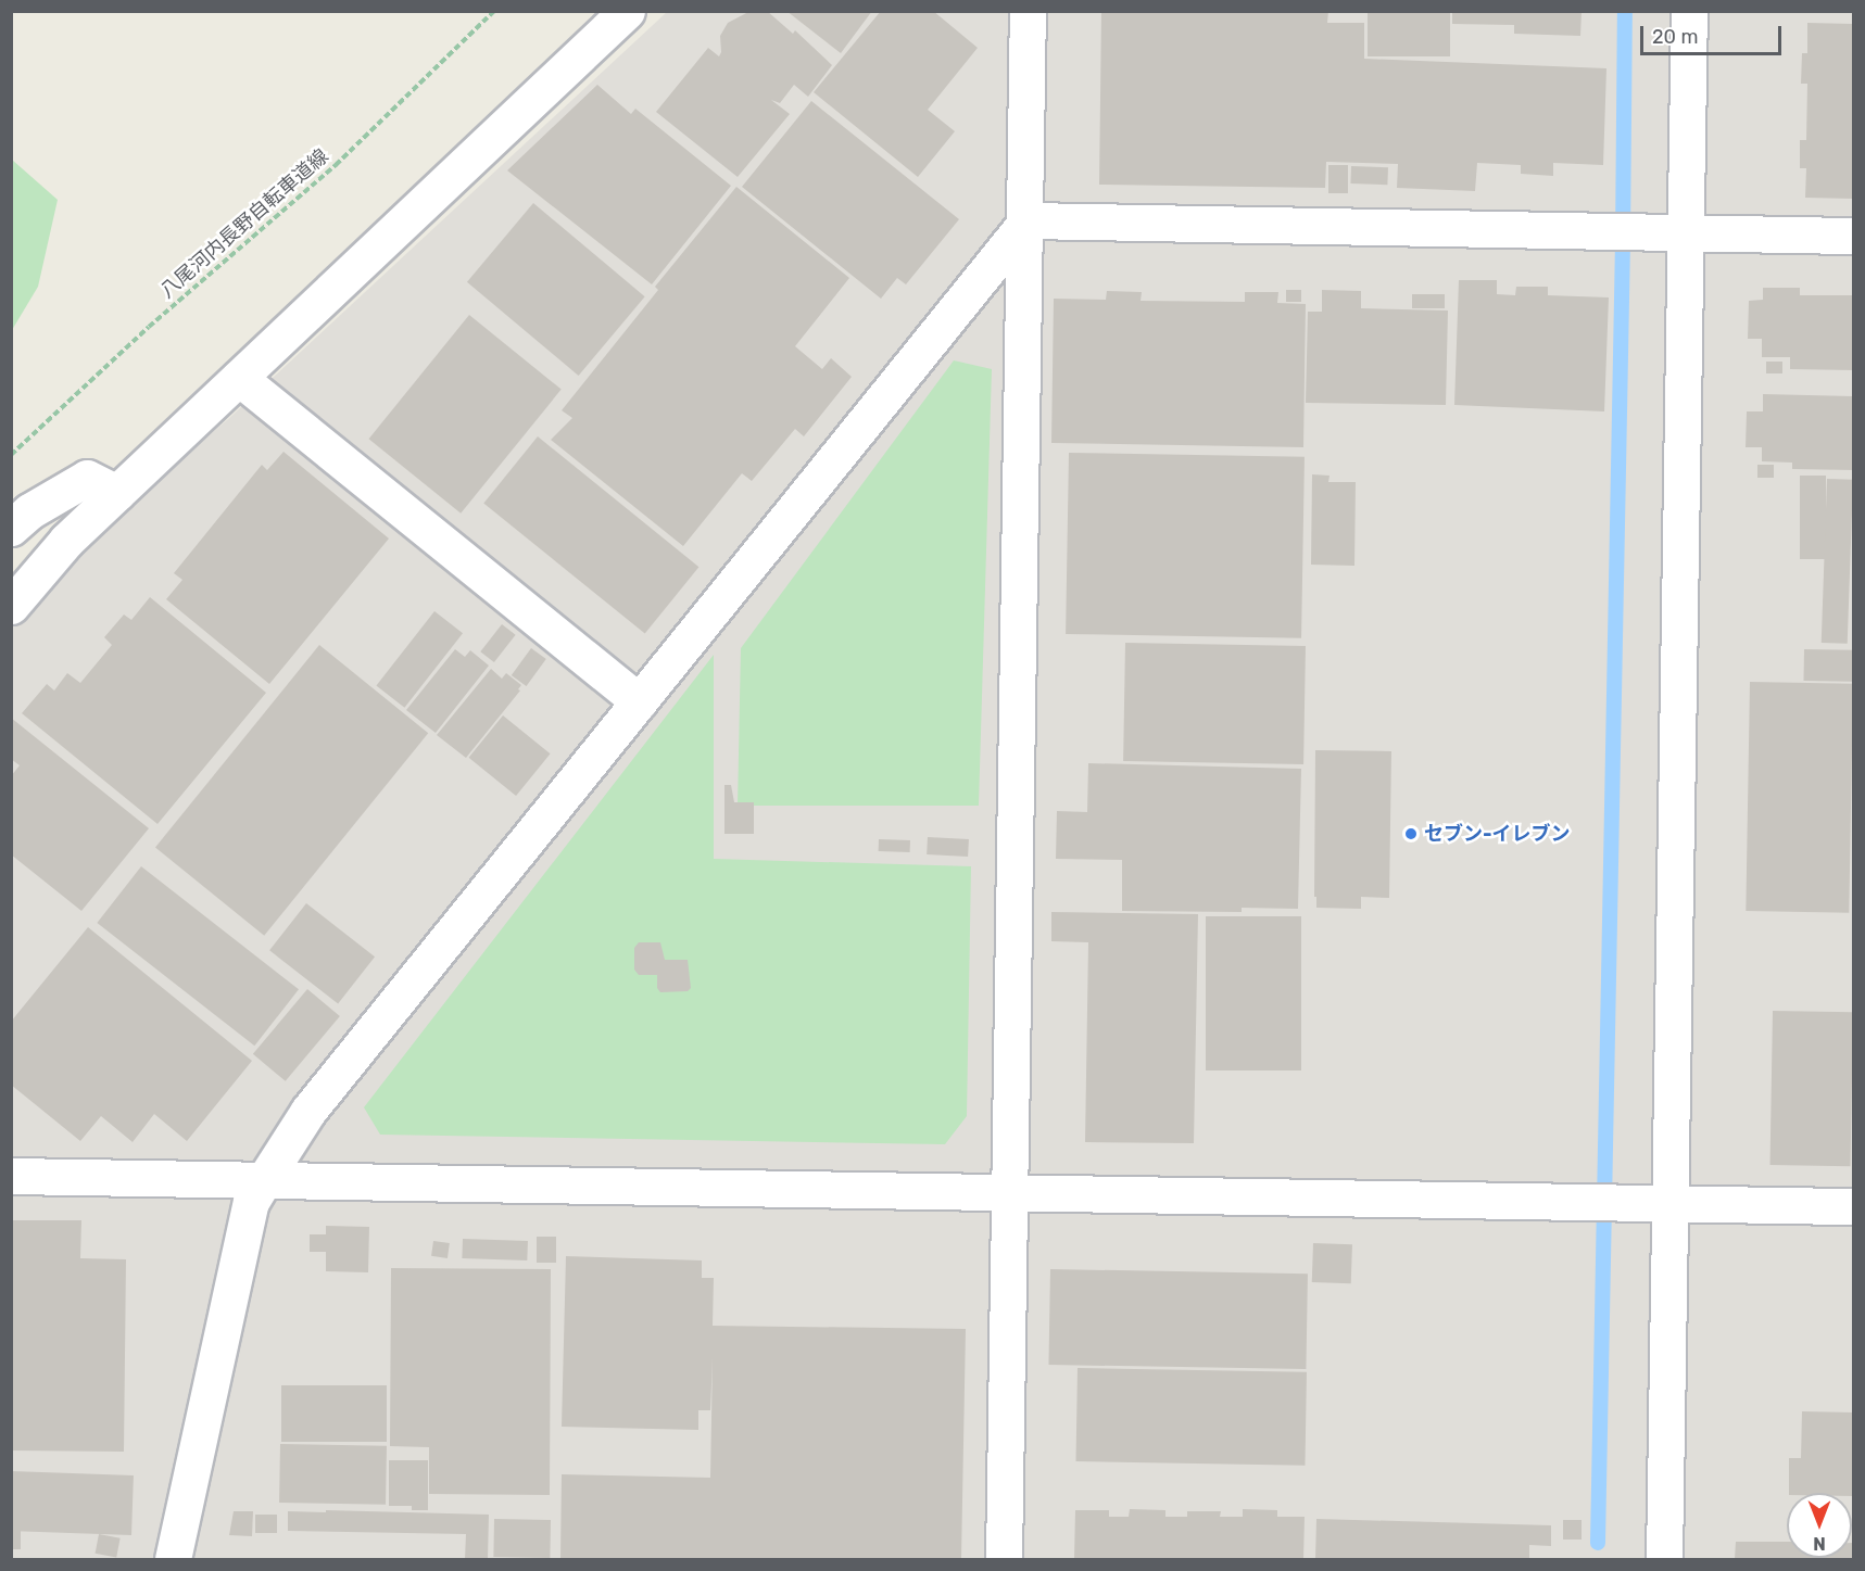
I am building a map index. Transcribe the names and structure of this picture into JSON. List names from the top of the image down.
{
  "streets": {
    "path": ["八尾河内長野自転車道線"]
  },
  "places": ["セブン-イレブン"],
  "scale_bar": "20 m",
  "north": "bottom"
}
